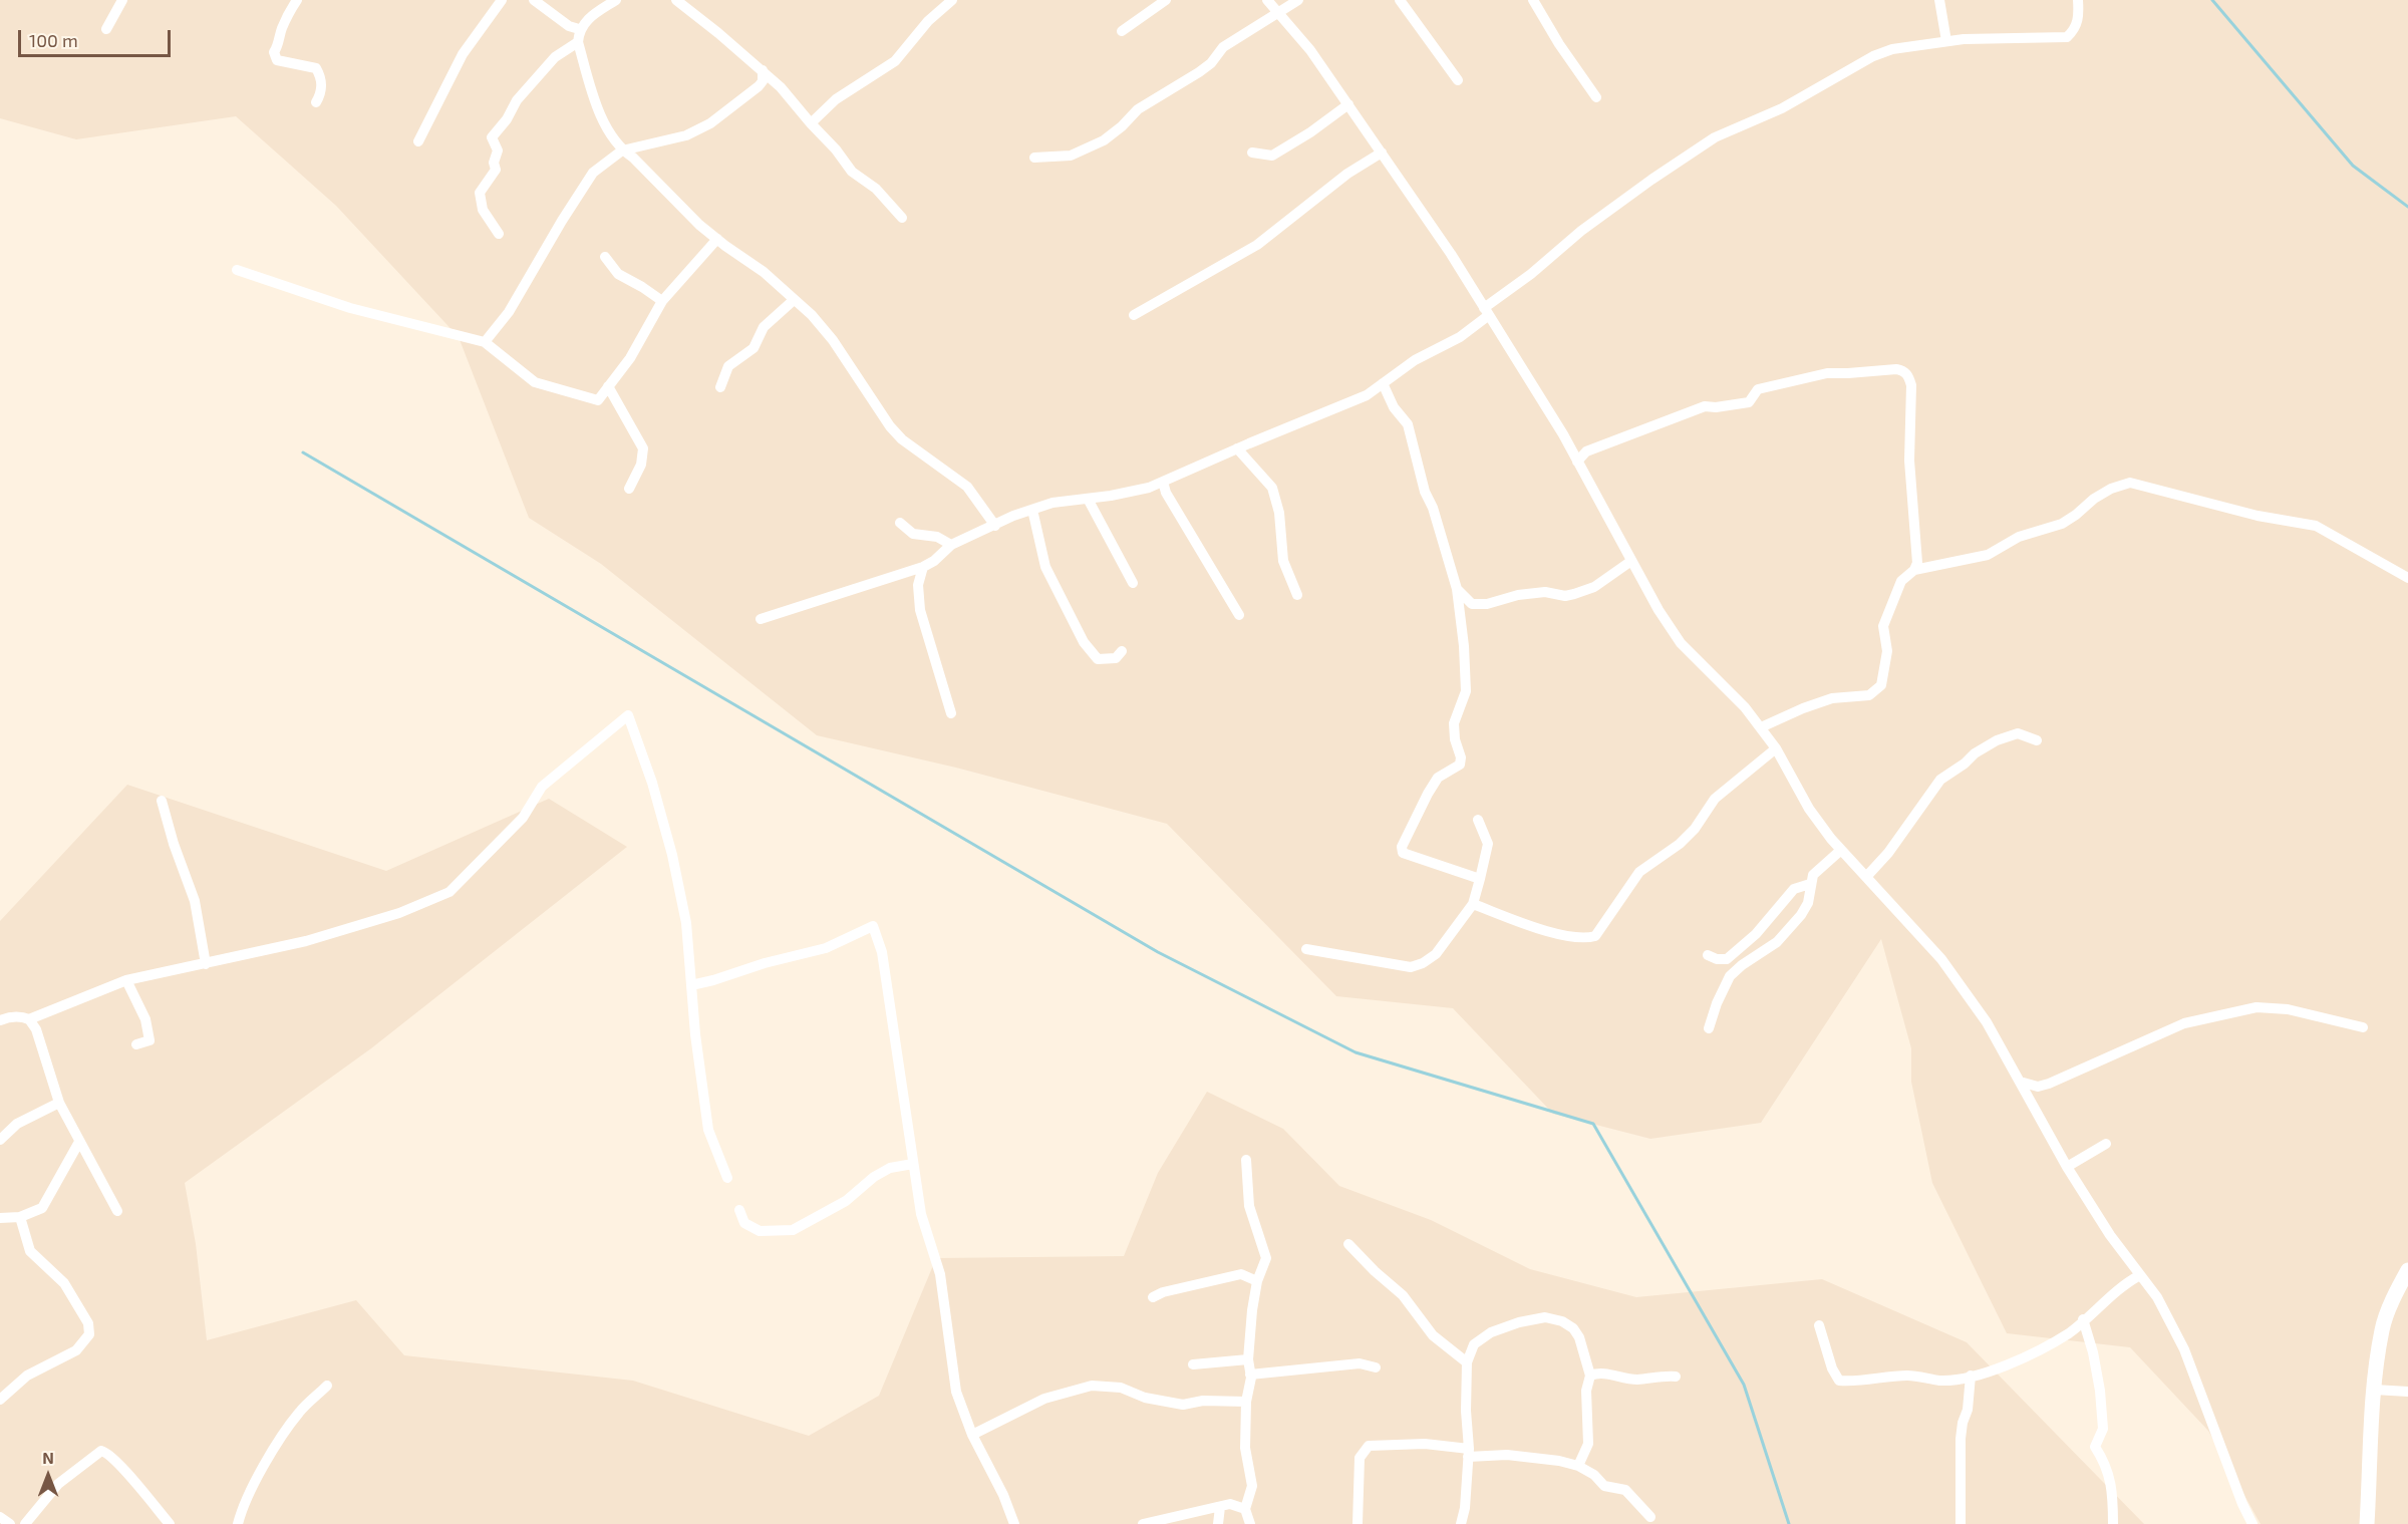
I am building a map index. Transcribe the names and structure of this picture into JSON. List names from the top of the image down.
{
  "scale_bar": "100 m",
  "north": "top"
}
